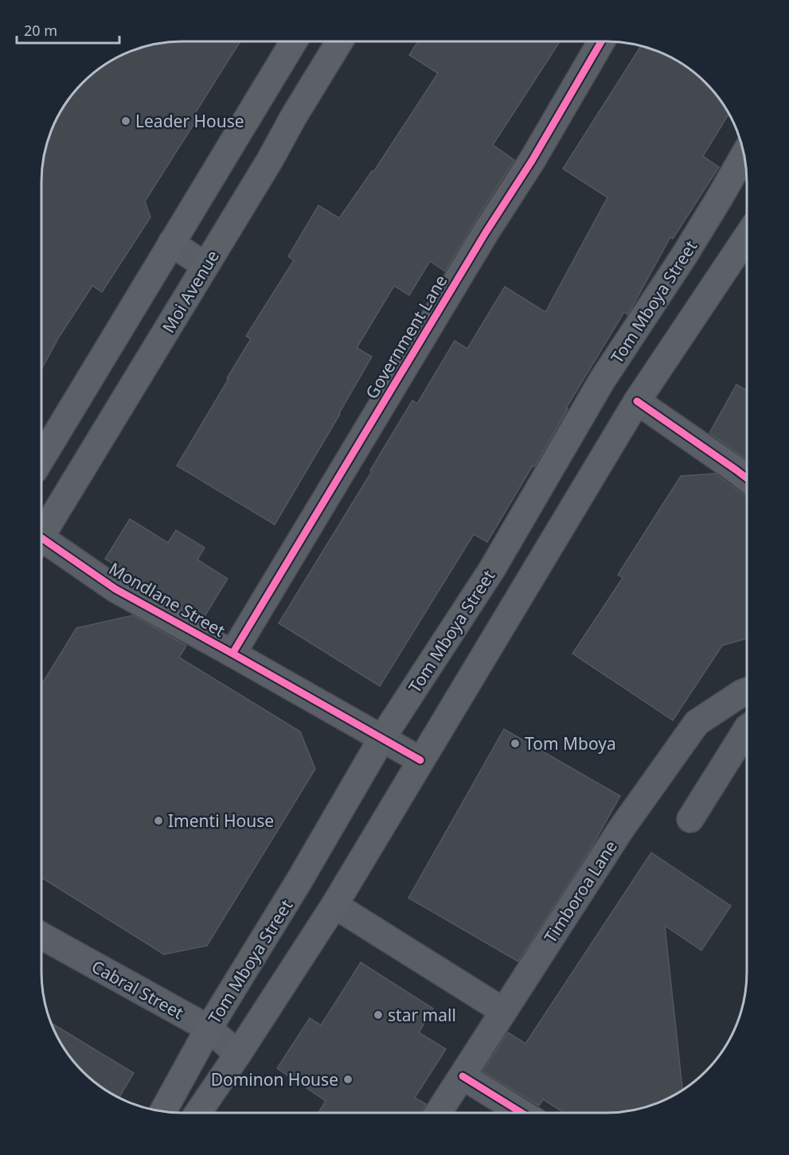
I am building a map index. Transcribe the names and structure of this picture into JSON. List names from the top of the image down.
{
  "streets": {
    "main road": ["Moi Avenue", "Tom Mboya Street"],
    "street": [
      "Government Lane",
      "Mondlane Street",
      "Timboroa Lane",
      "Cabral Street"
    ]
  },
  "crossings": [
    ["Tom Mboya Street", "Mondlane Street"],
    ["Tom Mboya Street", "Cabral Street"],
    ["Government Lane", "Mondlane Street"]
  ],
  "places": [
    "Leader House",
    "Tom Mboya",
    "Imenti House",
    "star mall",
    "Dominon House"
  ],
  "scale_bar": "20 m"
}
